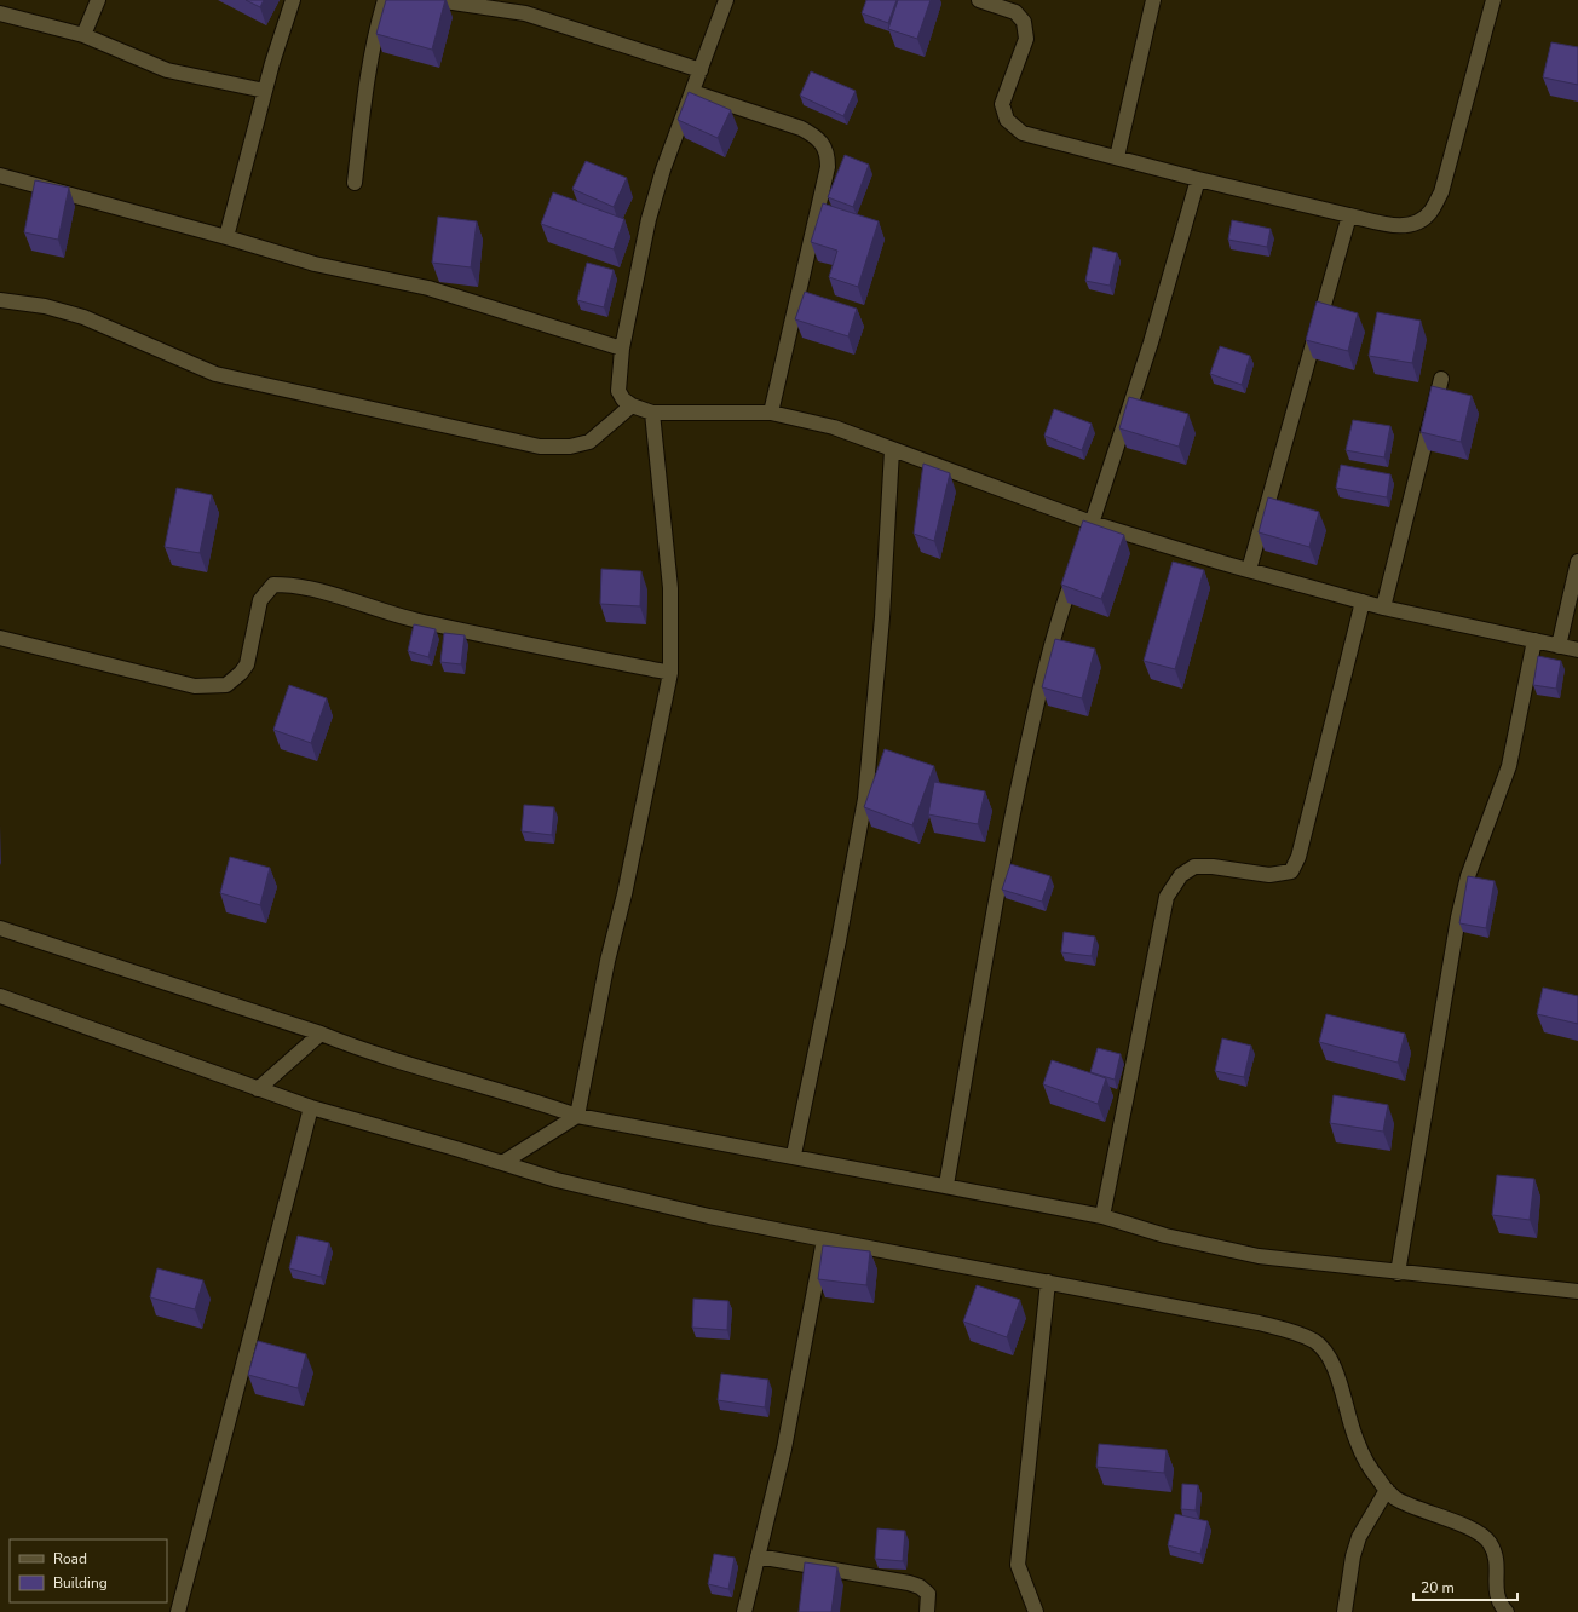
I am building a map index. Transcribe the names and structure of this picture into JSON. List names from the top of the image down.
{
  "legend": ["Road", "Building"],
  "scale_bar": "20 m"
}
